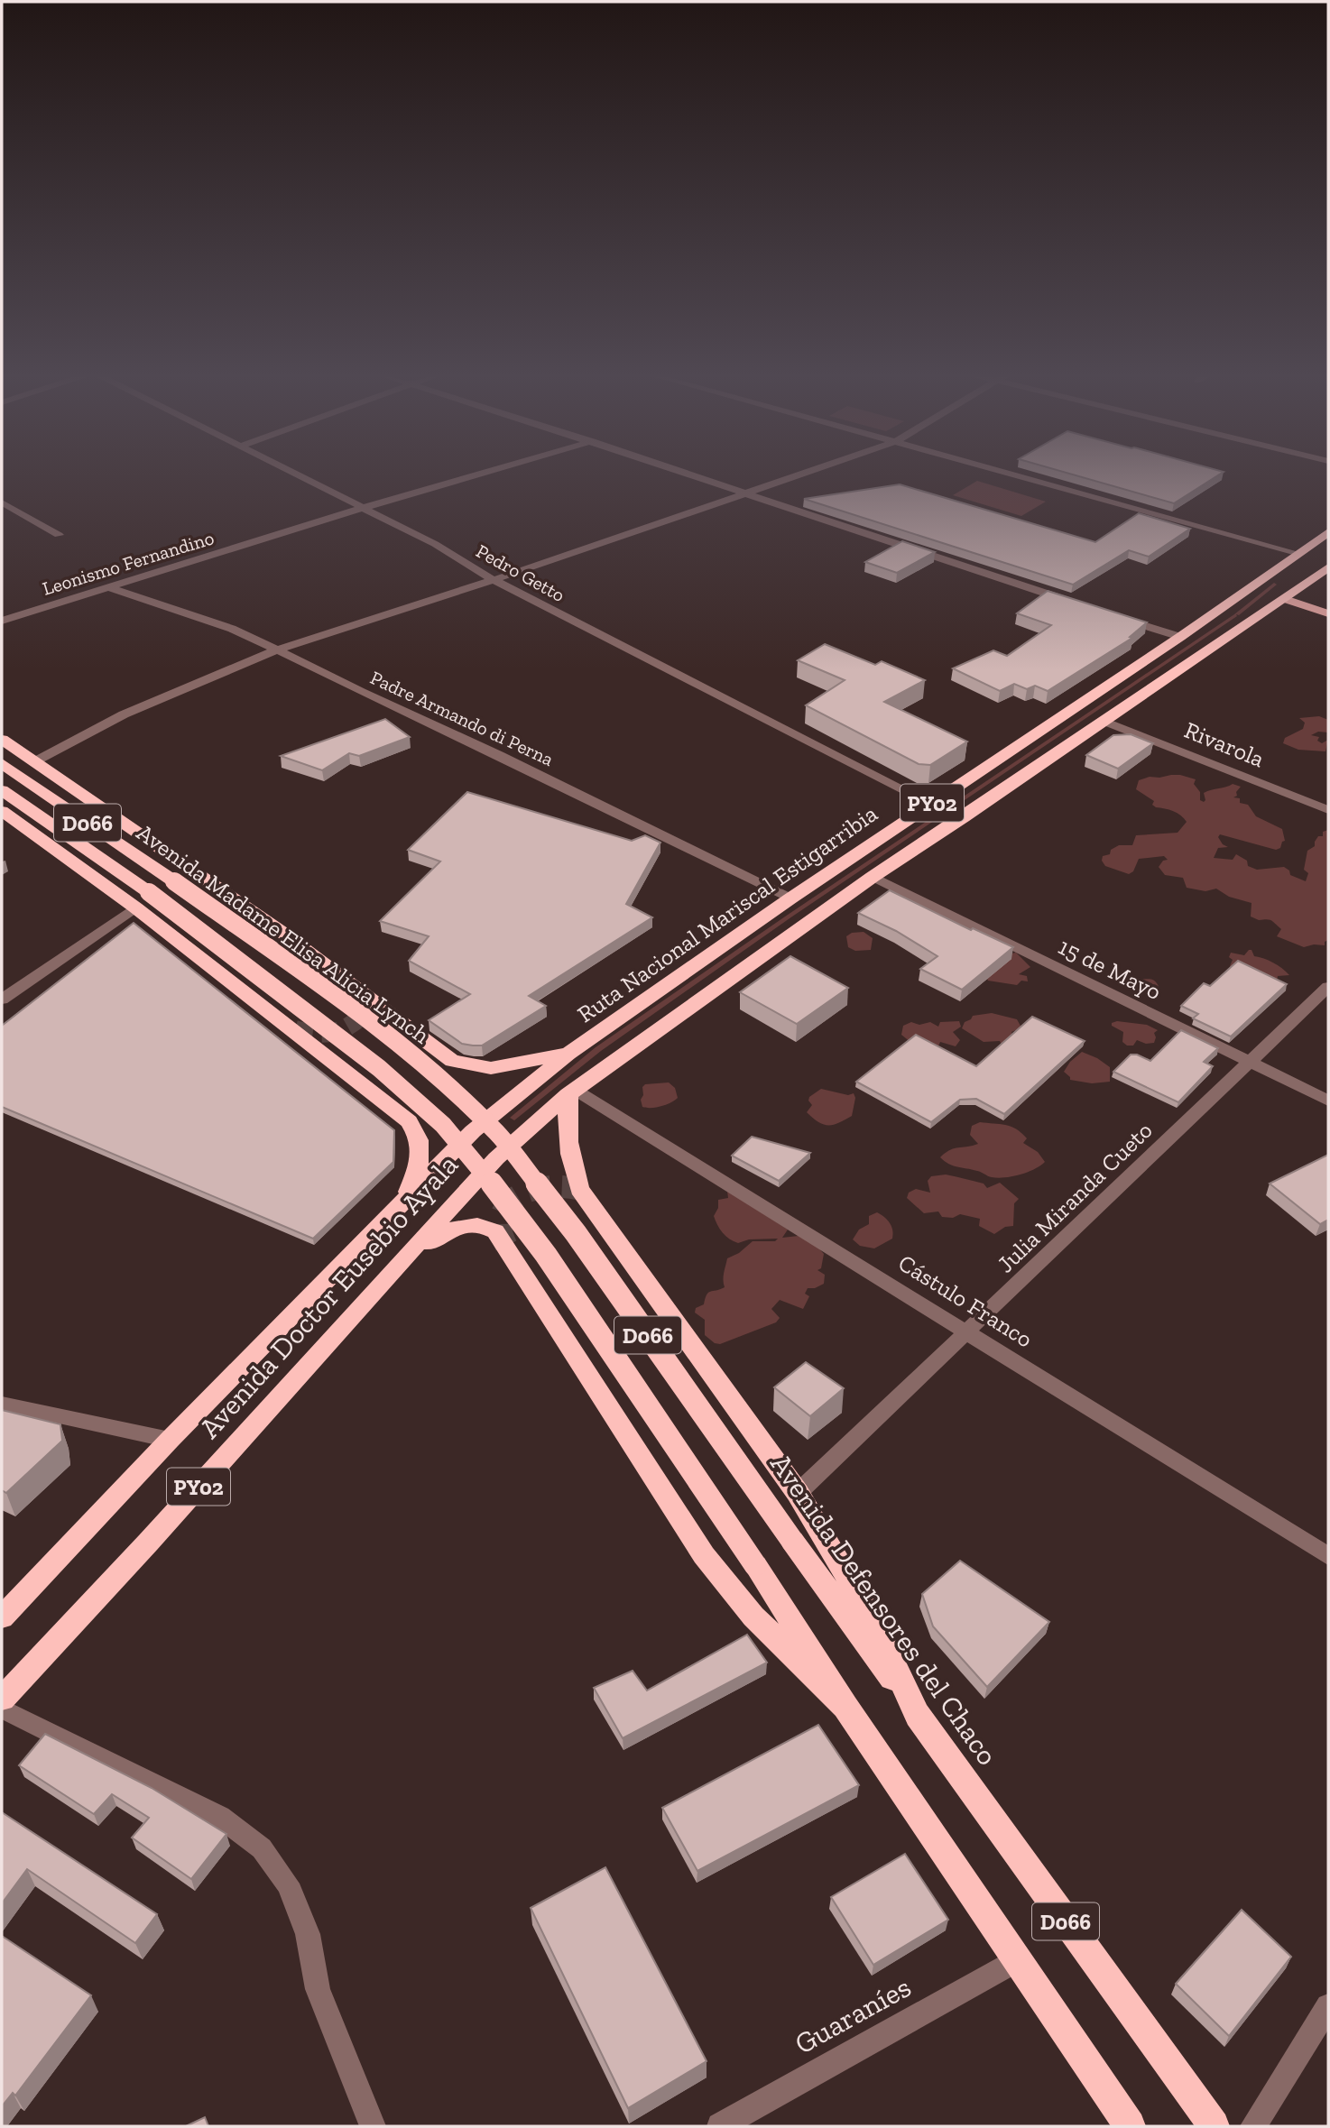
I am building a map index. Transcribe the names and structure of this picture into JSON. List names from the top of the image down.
{
  "streets": {
    "highway": [
      "PY02",
      "D066",
      "Ruta Nacional Mariscal Estigarribia",
      "Avenida Madame Elisa Alicia Lynch",
      "Avenida Doctor Eusebio Ayala",
      "Avenida Defensores del Chaco"
    ],
    "street": [
      "Leonismo Fernandino",
      "Pedro Getto",
      "Padre Armando di Perna",
      "Rivarola",
      "15 de Mayo",
      "Julia Miranda Cueto",
      "Cástulo Franco",
      "Guaraníes"
    ]
  },
  "crossings": [
    ["Leonismo Fernandino", "Pedro Getto"],
    ["Leonismo Fernandino", "Padre Armando di Perna"],
    ["Pedro Getto", "Ruta Nacional Mariscal Estigarribia"],
    ["Padre Armando di Perna", "Ruta Nacional Mariscal Estigarribia"],
    ["Rivarola", "PY02"],
    ["PY02", "D066"],
    ["PY02", "Avenida Madame Elisa Alicia Lynch"],
    ["PY02", "15 de Mayo"],
    ["PY02", "Avenida Doctor Eusebio Ayala"],
    ["PY02", "Cástulo Franco"],
    ["D066", "Avenida Madame Elisa Alicia Lynch"],
    ["D066", "Avenida Doctor Eusebio Ayala"],
    ["D066", "Guaraníes"],
    ["Ruta Nacional Mariscal Estigarribia", "Avenida Doctor Eusebio Ayala"],
    ["Avenida Madame Elisa Alicia Lynch", "Avenida Doctor Eusebio Ayala"],
    ["Avenida Madame Elisa Alicia Lynch", "Avenida Defensores del Chaco"],
    ["15 de Mayo", "Julia Miranda Cueto"],
    ["Julia Miranda Cueto", "Cástulo Franco"]
  ]
}
